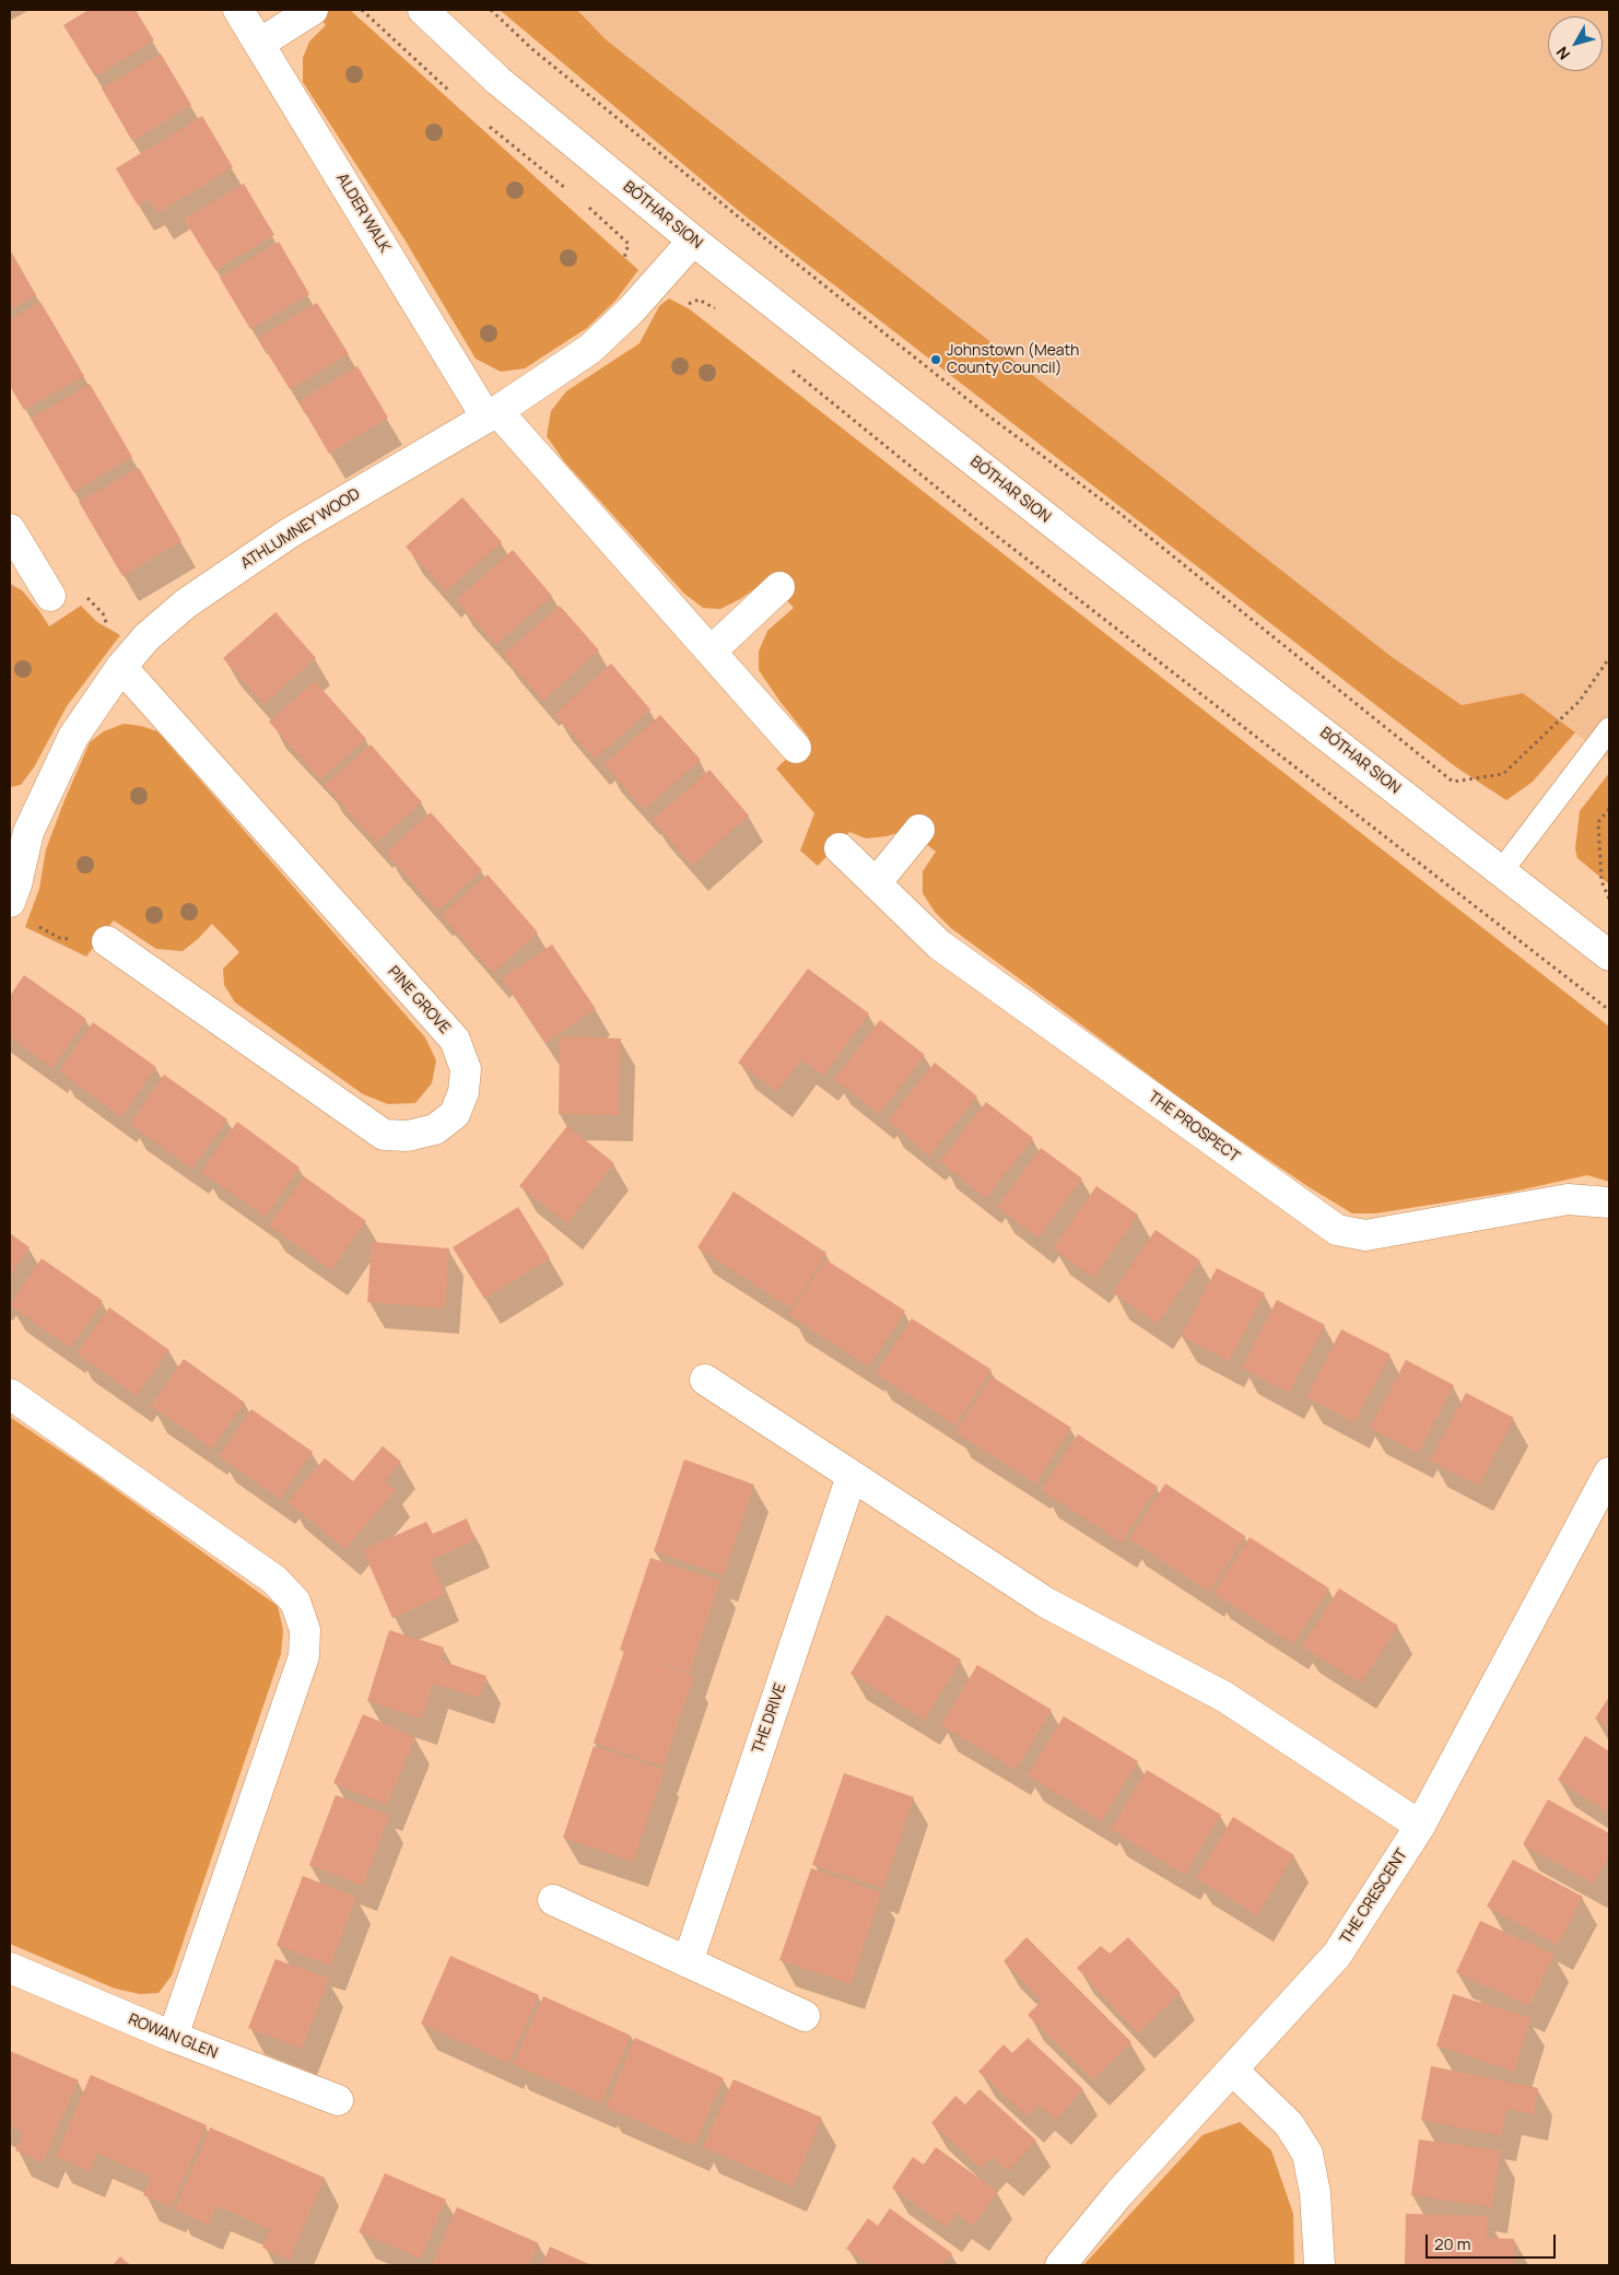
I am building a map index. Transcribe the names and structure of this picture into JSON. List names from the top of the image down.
{
  "streets": {
    "street": [
      "ALDER WALK",
      "BÓTHAR SION",
      "ATHLUMNEY WOOD",
      "PINE GROVE",
      "THE PROSPECT",
      "THE DRIVE",
      "THE CRESCENT",
      "ROWAN GLEN"
    ]
  },
  "crossings": [
    ["ALDER WALK", "ATHLUMNEY WOOD"],
    ["BÓTHAR SION", "ATHLUMNEY WOOD"],
    ["ATHLUMNEY WOOD", "PINE GROVE"]
  ],
  "places": ["Johnstown (Meath County Council)"],
  "scale_bar": "20 m",
  "north": "bottom left"
}
